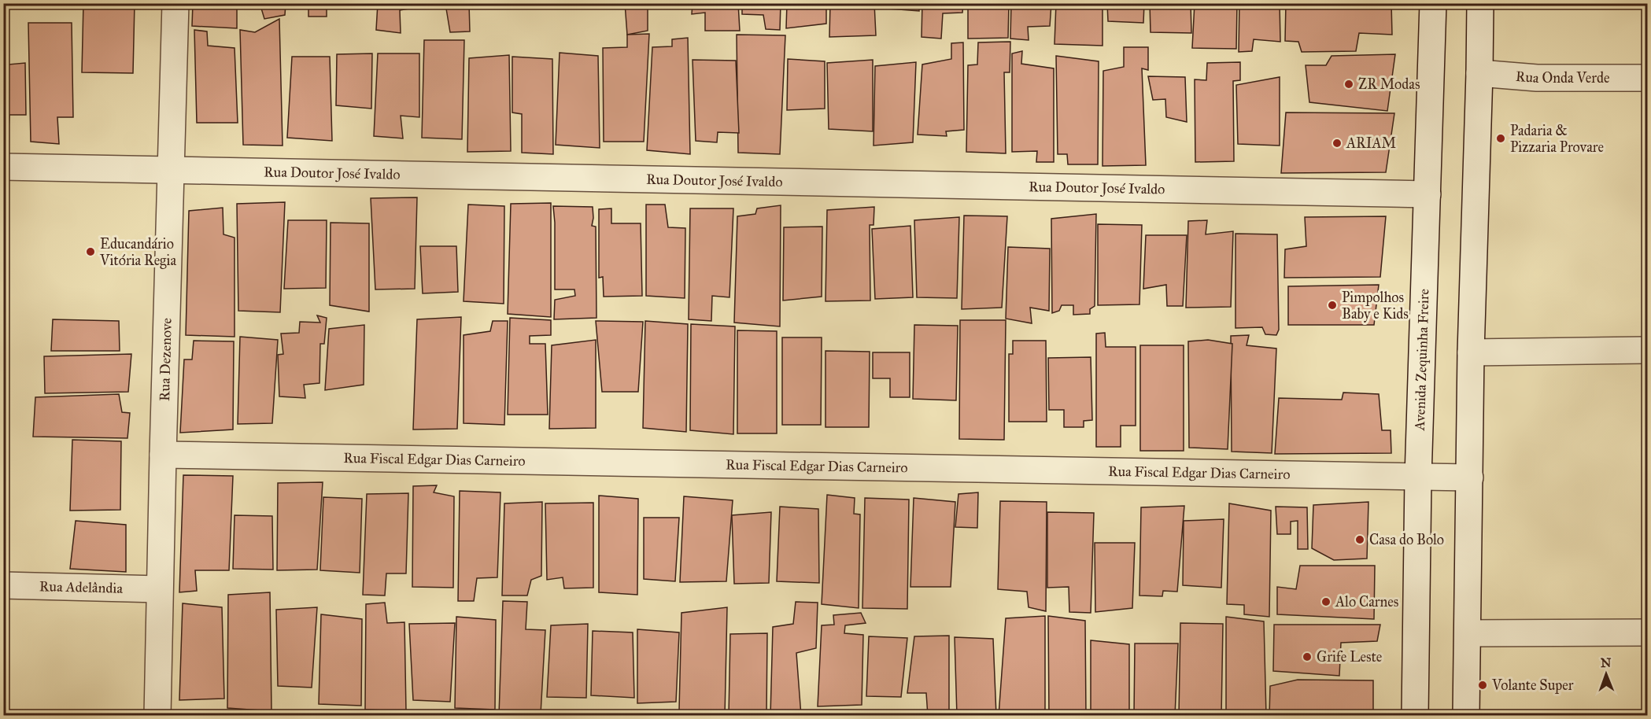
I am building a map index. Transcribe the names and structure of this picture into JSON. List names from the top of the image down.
{
  "streets": {
    "street": [
      "Rua Onda Verde",
      "Rua Doutor José Ivaldo",
      "Rua Dezenove",
      "Avenida Zequinha Freire",
      "Rua Fiscal Edgar Dias Carneiro",
      "Rua Adelândia"
    ]
  },
  "crossings": [
    ["Rua Doutor José Ivaldo", "Rua Dezenove"],
    ["Rua Doutor José Ivaldo", "Avenida Zequinha Freire"],
    ["Rua Dezenove", "Rua Fiscal Edgar Dias Carneiro"],
    ["Rua Dezenove", "Rua Adelândia"],
    ["Avenida Zequinha Freire", "Rua Fiscal Edgar Dias Carneiro"]
  ],
  "places": [
    "ZR Modas",
    "Padaria & Pizzaria Provare",
    "ARIAM",
    "Educandário Vitória Regia",
    "Pimpolhos Baby e Kids",
    "Casa do Bolo",
    "Alo Carnes",
    "Grife Leste",
    "Volante Super"
  ],
  "north": "top"
}
